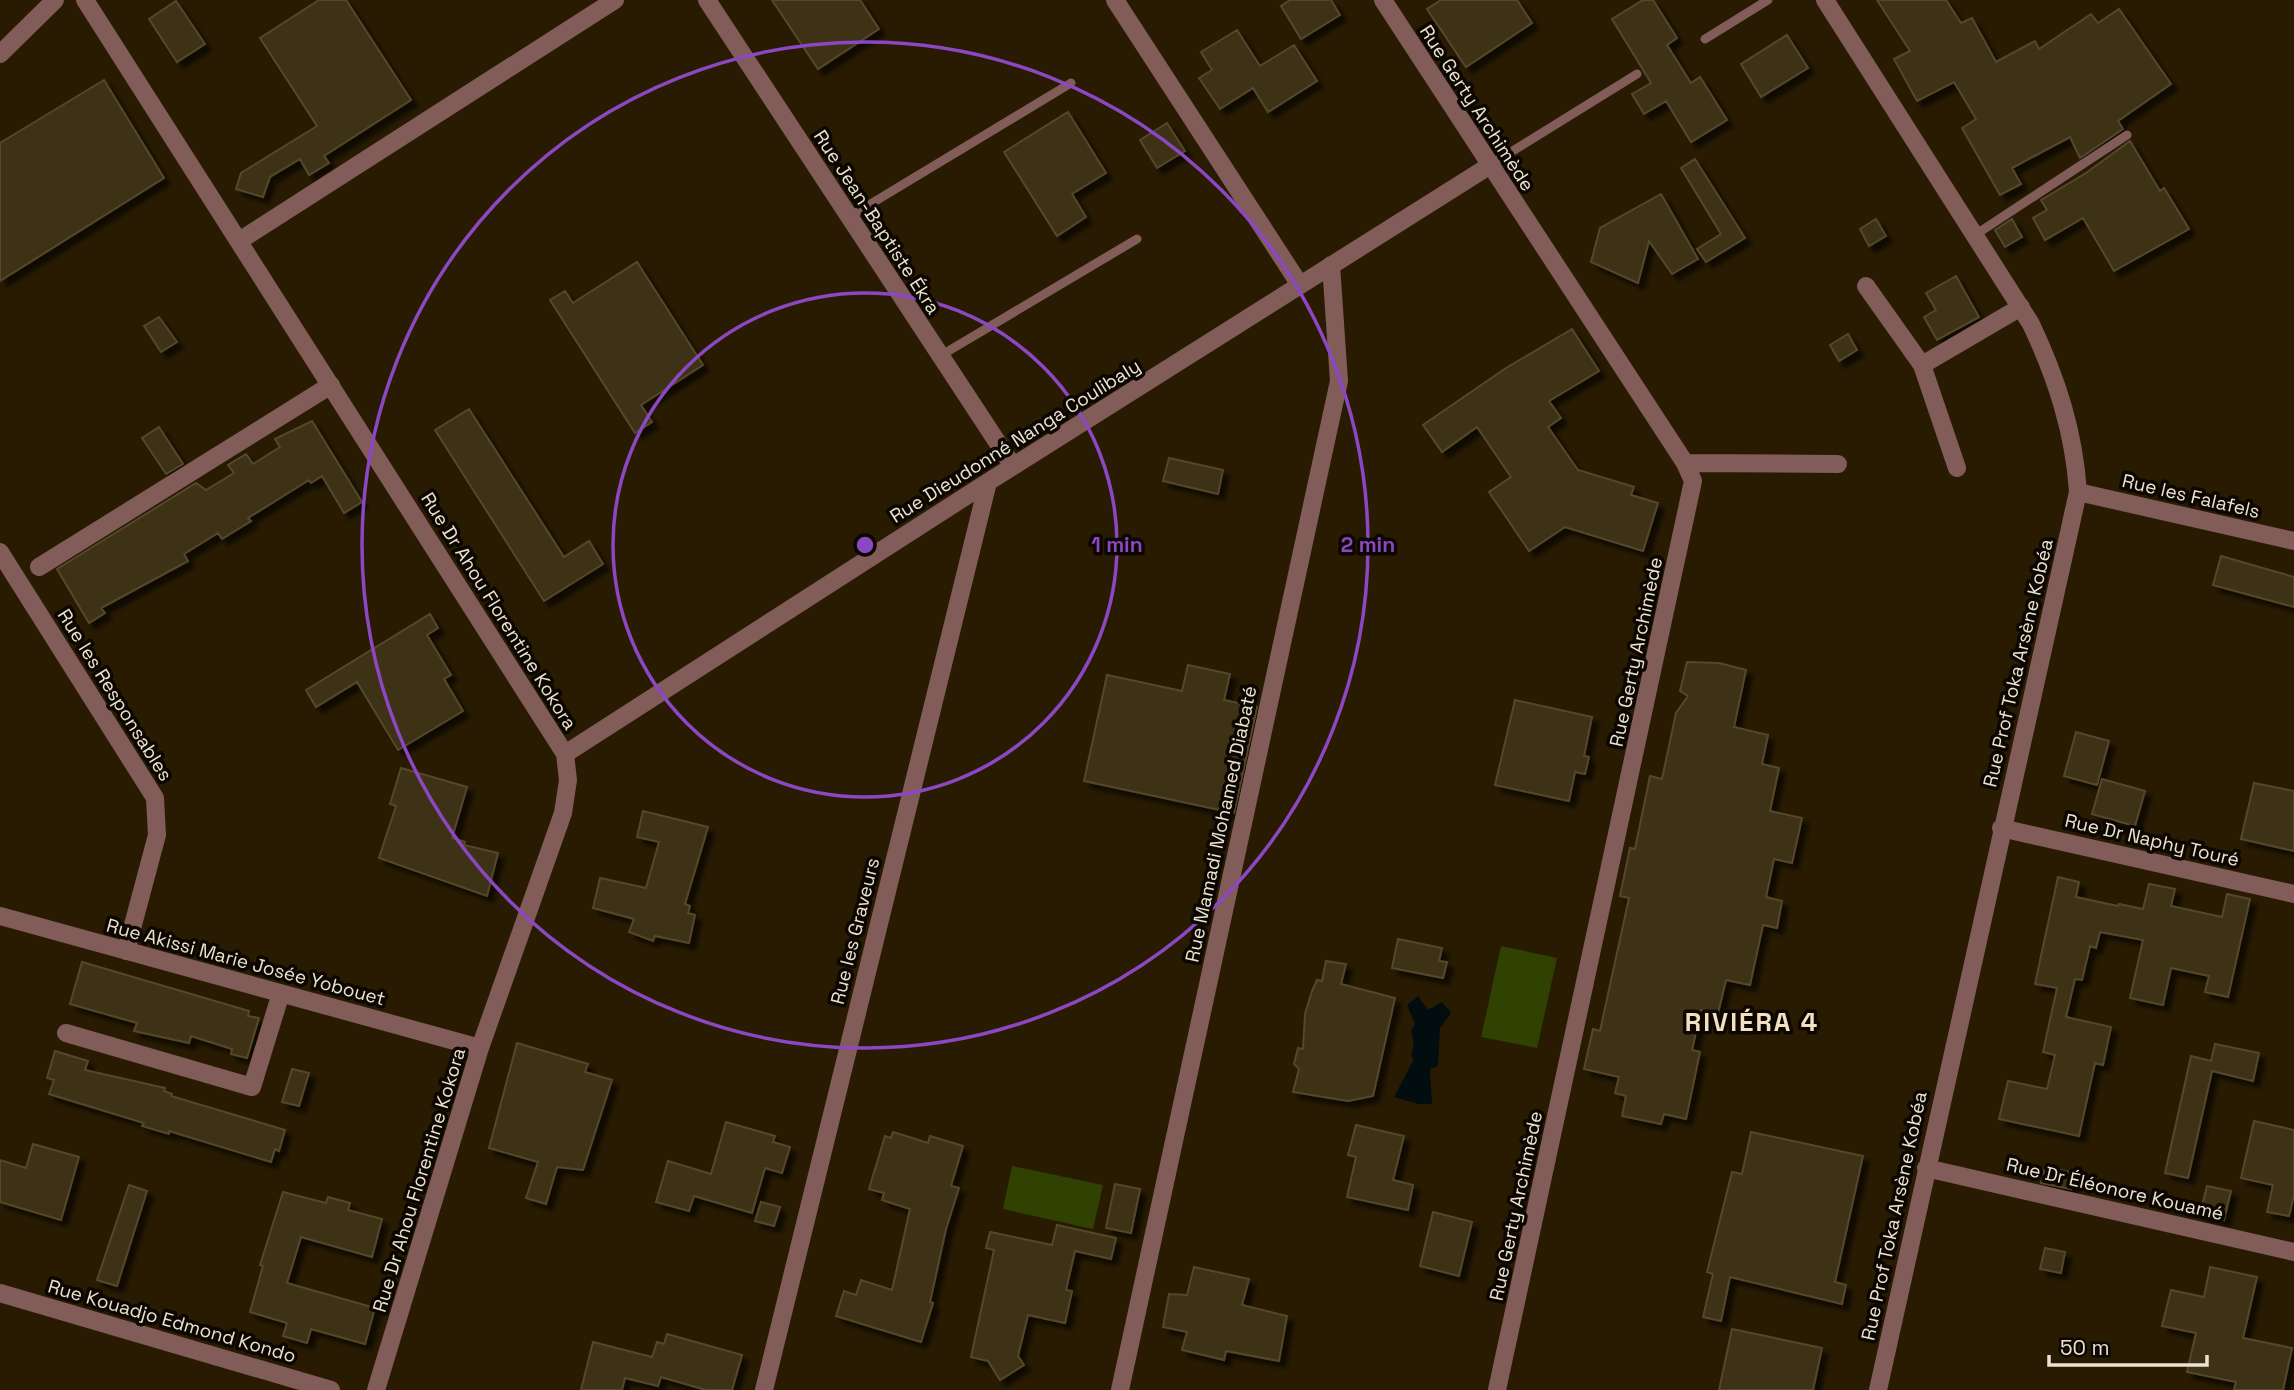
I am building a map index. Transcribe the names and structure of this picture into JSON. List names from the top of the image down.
{
  "streets": {
    "street": [
      "Rue Gerty Archimède",
      "Rue Jean-Baptiste Ékra",
      "Rue Dieudonné Nanga Coulibaly",
      "Rue les Falafels",
      "Rue Dr Ahou Florentine Kokora",
      "Rue Prof Toka Arsène Kobéa",
      "Rue les Responsables",
      "Rue Mamadi Mohamed Diabaté",
      "Rue Dr Naphy Touré",
      "Rue les Graveurs",
      "Rue Akissi Marie Josée Yobouet",
      "Rue Dr Éléonore Kouamé",
      "Rue Kouadjo Edmond Kondo"
    ]
  },
  "crossings": [
    ["Rue Gerty Archimède", "Rue Dieudonné Nanga Coulibaly"],
    ["Rue Jean-Baptiste Ékra", "Rue Dieudonné Nanga Coulibaly"],
    ["Rue Dieudonné Nanga Coulibaly", "Rue Dr Ahou Florentine Kokora"],
    ["Rue Dieudonné Nanga Coulibaly", "Rue Mamadi Mohamed Diabaté"],
    ["Rue Dieudonné Nanga Coulibaly", "Rue les Graveurs"],
    ["Rue les Falafels", "Rue Prof Toka Arsène Kobéa"],
    ["Rue Dr Ahou Florentine Kokora", "Rue Akissi Marie Josée Yobouet"],
    ["Rue Prof Toka Arsène Kobéa", "Rue Dr Naphy Touré"],
    ["Rue Prof Toka Arsène Kobéa", "Rue Dr Éléonore Kouamé"],
    ["Rue les Responsables", "Rue Akissi Marie Josée Yobouet"]
  ],
  "districts": ["RIVIÉRA 4"],
  "scale_bar": "50 m",
  "rings": ["1 min", "2 min"]
}
